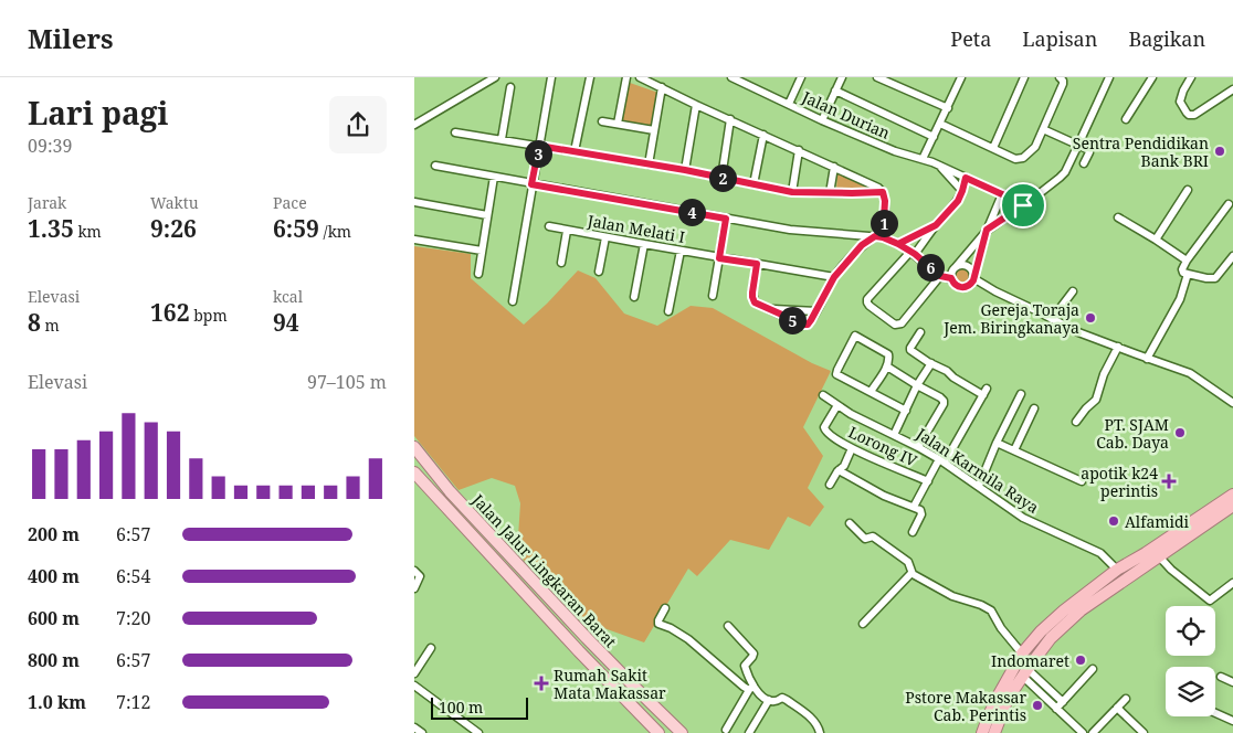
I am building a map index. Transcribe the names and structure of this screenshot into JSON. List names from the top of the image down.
{
  "streets": {
    "main road": ["Jalan Jalur Lingkaran Barat"],
    "street": [
      "Jalan Durian",
      "Jalan Melati I",
      "Lorong IV",
      "Jalan Karmila Raya"
    ]
  },
  "crossings": [
    ["Lorong IV", "Jalan Karmila Raya"]
  ],
  "places": {
    "other": [
      "Sentra Pendidikan Bank BRI",
      "Gereja Toraja Jem. Biringkanaya",
      "PT. SJAM Cab. Daya",
      "Alfamidi",
      "Indomaret",
      "Pstore Makassar Cab. Perintis"
    ],
    "health": ["apotik k24 perintis", "Rumah Sakit Mata Makassar"]
  },
  "scale_bar": "100 m",
  "page": {
    "header": "Milers",
    "nav": ["Peta", "Lapisan", "Bagikan"],
    "heading": ["Lari pagi", "09:39"],
    "pins": [
      "3",
      "2",
      "4",
      "1",
      "6",
      "5"
    ],
    "stats": [
      ["Jarak", "1.35 km"],
      ["Waktu", "9:26"],
      ["Pace", "6:59 /km"],
      ["Elevasi", "8 m"],
      ["162 bpm"],
      ["kcal", "94"]
    ],
    "chart": ["Elevasi", "97–105 m"],
    "list": [
      {
        "name": "200 m",
        "note": "6:57"
      },
      {
        "name": "400 m",
        "note": "6:54"
      },
      {
        "name": "600 m",
        "note": "7:20"
      },
      {
        "name": "800 m",
        "note": "6:57"
      },
      {
        "name": "1.0 km",
        "note": "7:12"
      }
    ],
    "scale": "100 m"
  }
}
